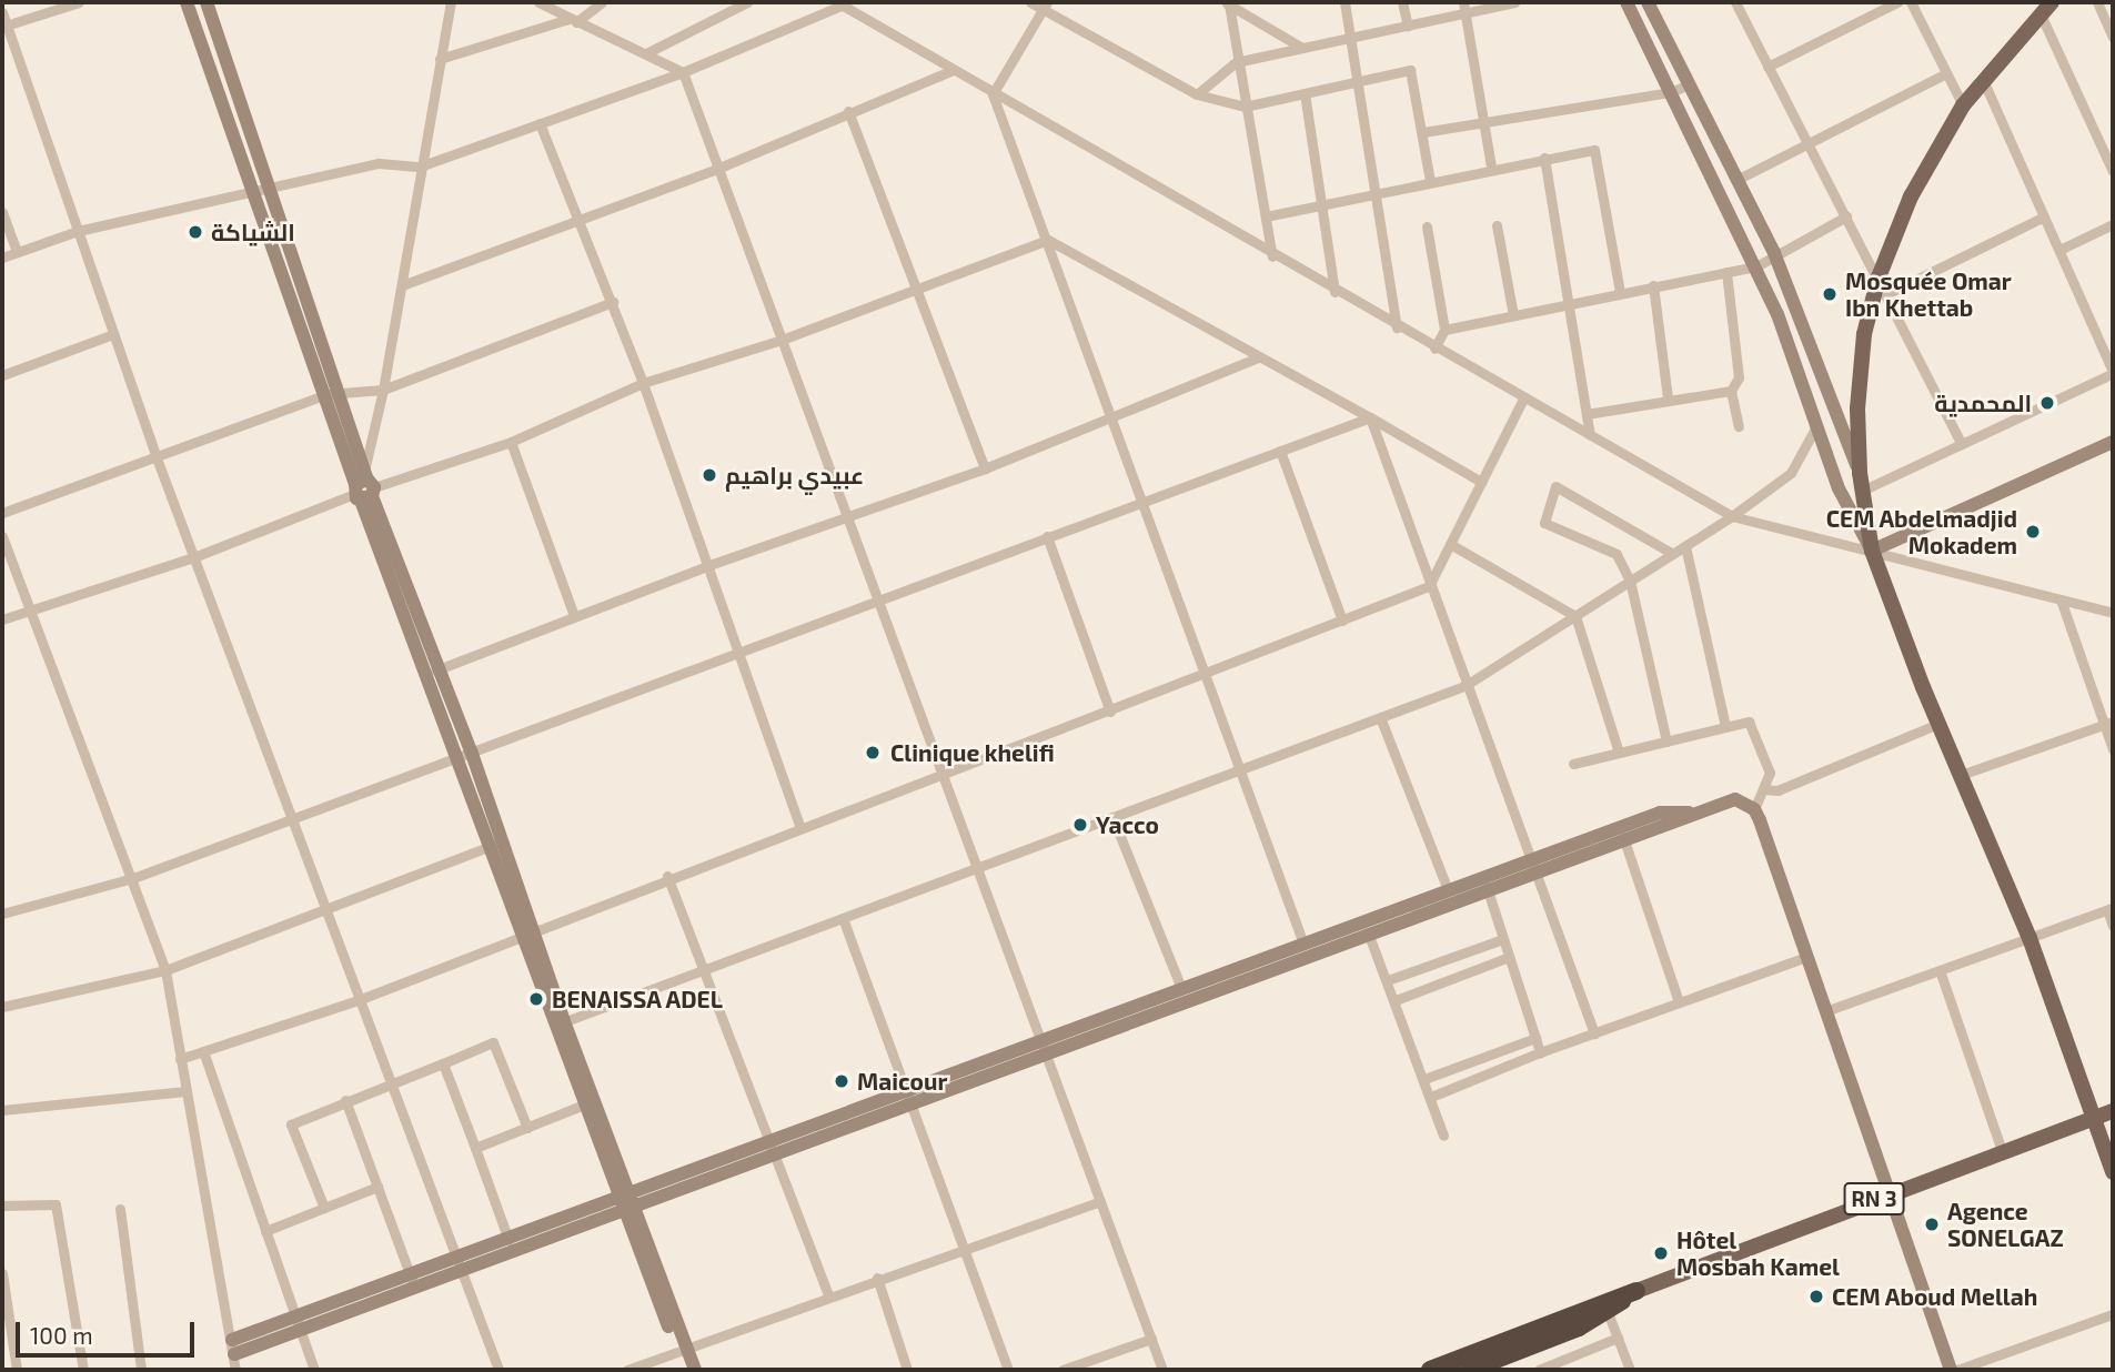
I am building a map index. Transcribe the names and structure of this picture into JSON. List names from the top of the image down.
{
  "streets": {
    "highway": ["RN 3"]
  },
  "places": [
    "الشياكة",
    "Mosquée Omar Ibn Khettab",
    "المحمدية",
    "عبيدي براهيم",
    "CEM Abdelmadjid Mokadem",
    "Clinique khelifi",
    "Yacco",
    "BENAISSA ADEL",
    "Maicour",
    "Agence SONELGAZ",
    "Hôtel Mosbah Kamel",
    "CEM Aboud Mellah"
  ],
  "scale_bar": "100 m"
}
